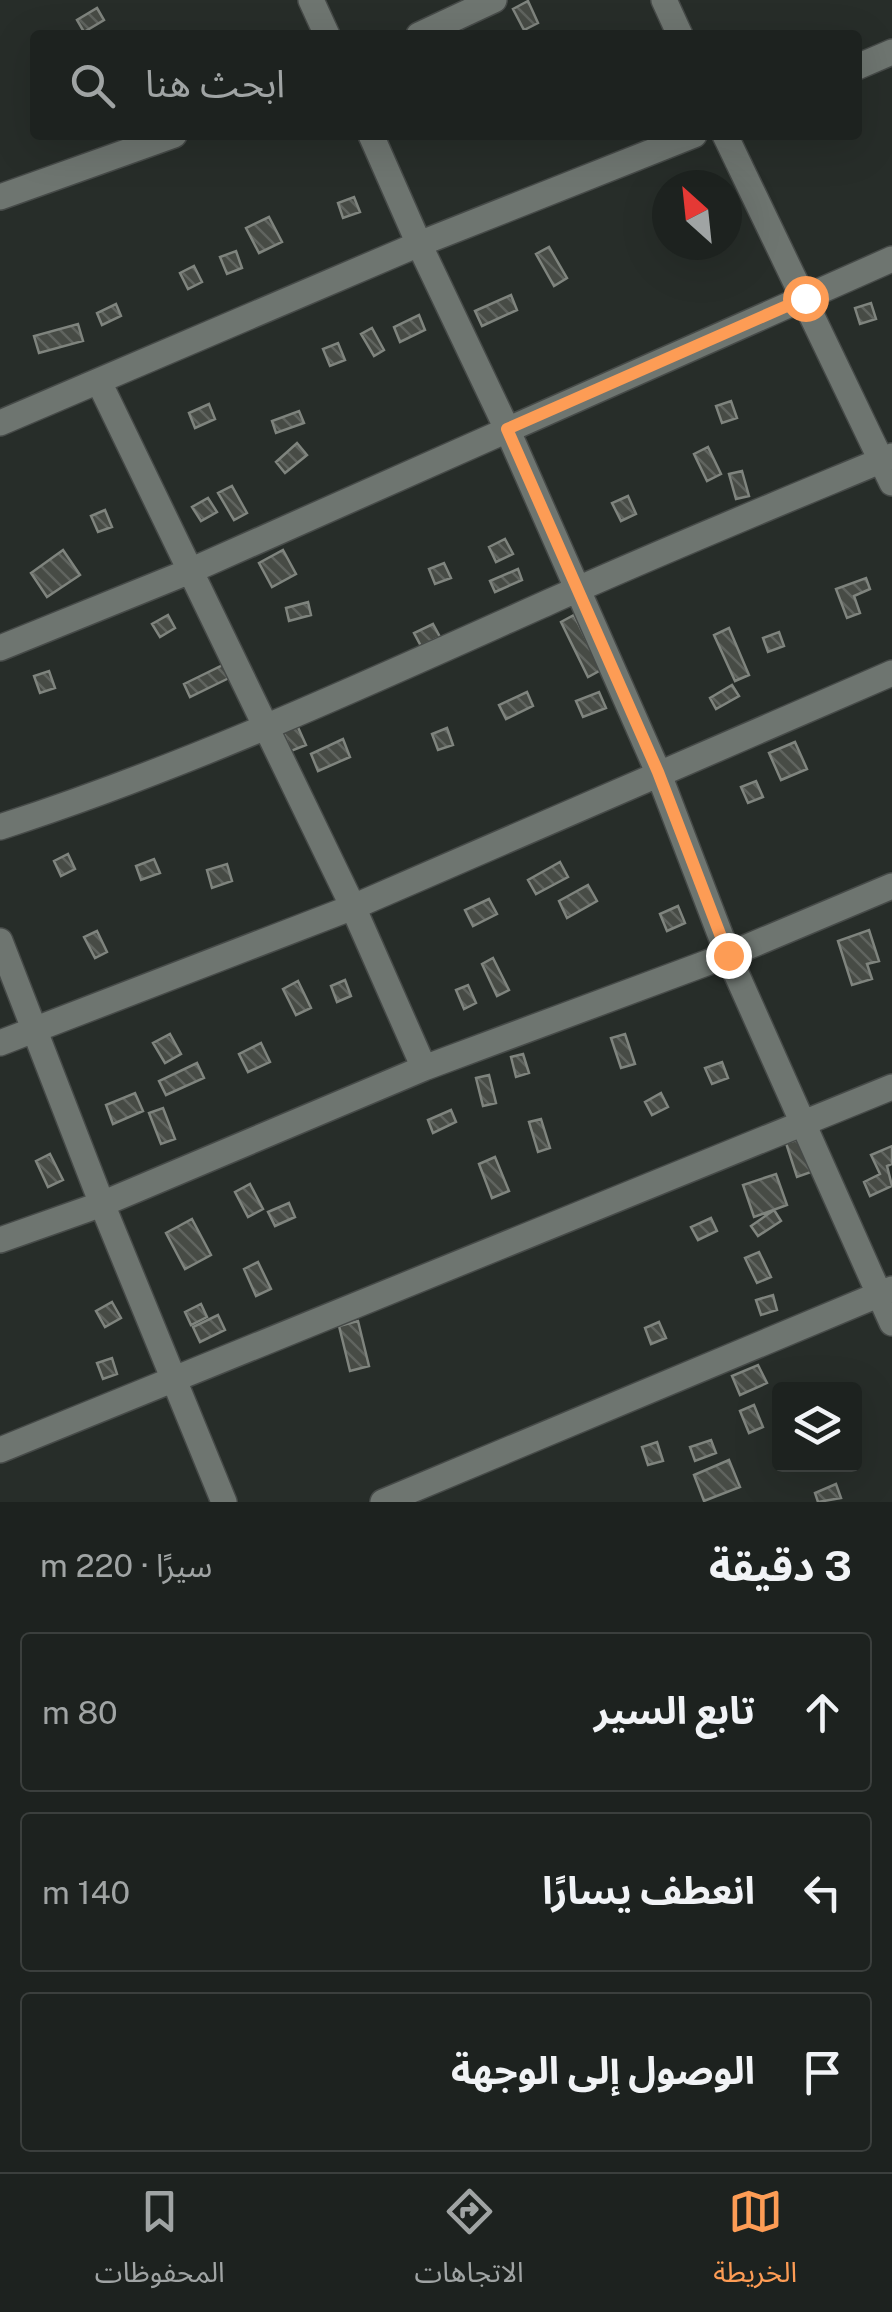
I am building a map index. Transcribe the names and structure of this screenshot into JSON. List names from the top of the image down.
{
  "north": "top left",
  "page": {
    "search": "ابحث هنا",
    "heading": ["3 دقيقة", "سيرًا · 220 m"],
    "list": [
      ["تابع السير", "80 m"],
      ["انعطف يسارًا", "140 m"],
      "الوصول إلى الوجهة"
    ],
    "nav": ["الخريطة", "الاتجاهات", "المحفوظات"]
  }
}
